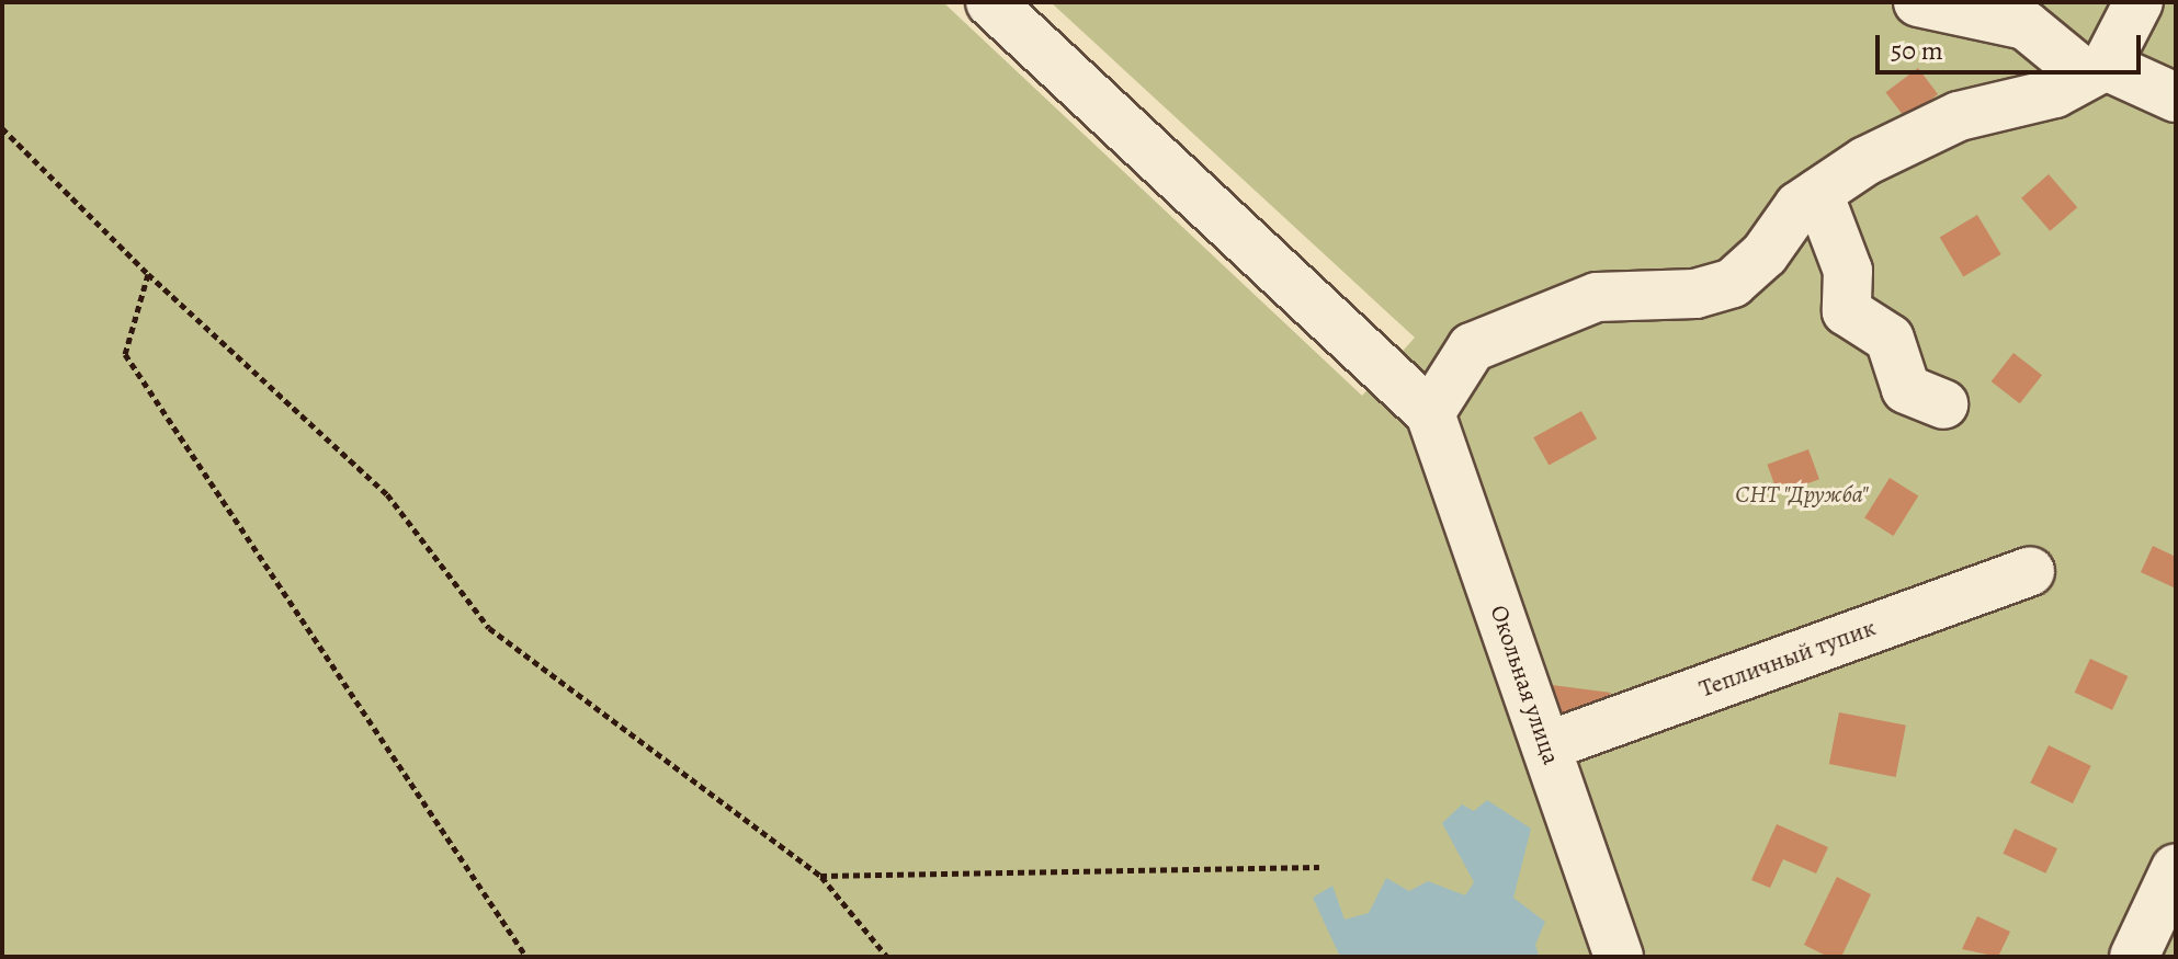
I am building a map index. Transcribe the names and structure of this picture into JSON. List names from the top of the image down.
{
  "streets": {
    "street": ["Тепличный тупик", "Окольная улица"]
  },
  "crossings": [
    ["Тепличный тупик", "Окольная улица"]
  ],
  "parks": ["СНТ \"Дружба\""],
  "scale_bar": "50 m"
}
